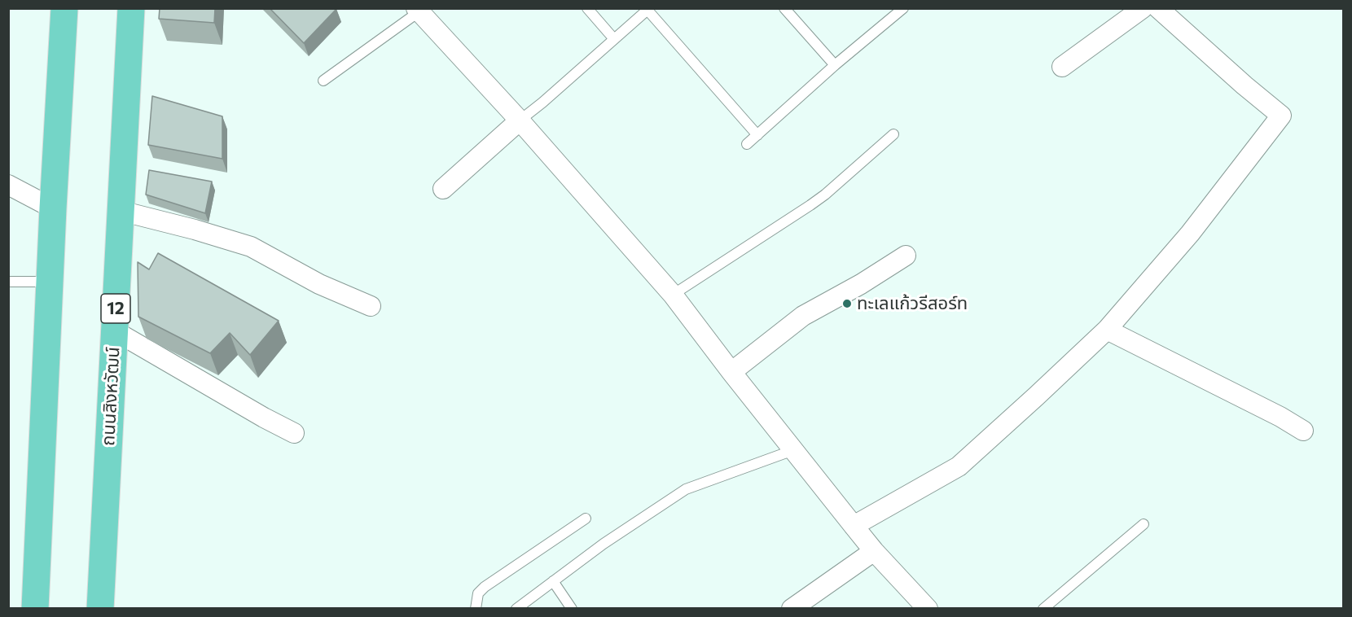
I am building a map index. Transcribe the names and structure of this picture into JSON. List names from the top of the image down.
{
  "streets": {
    "main road": ["12", "ถนนสิงหวัฒน์"]
  },
  "places": ["ทะเลแก้วรีสอร์ท"]
}
